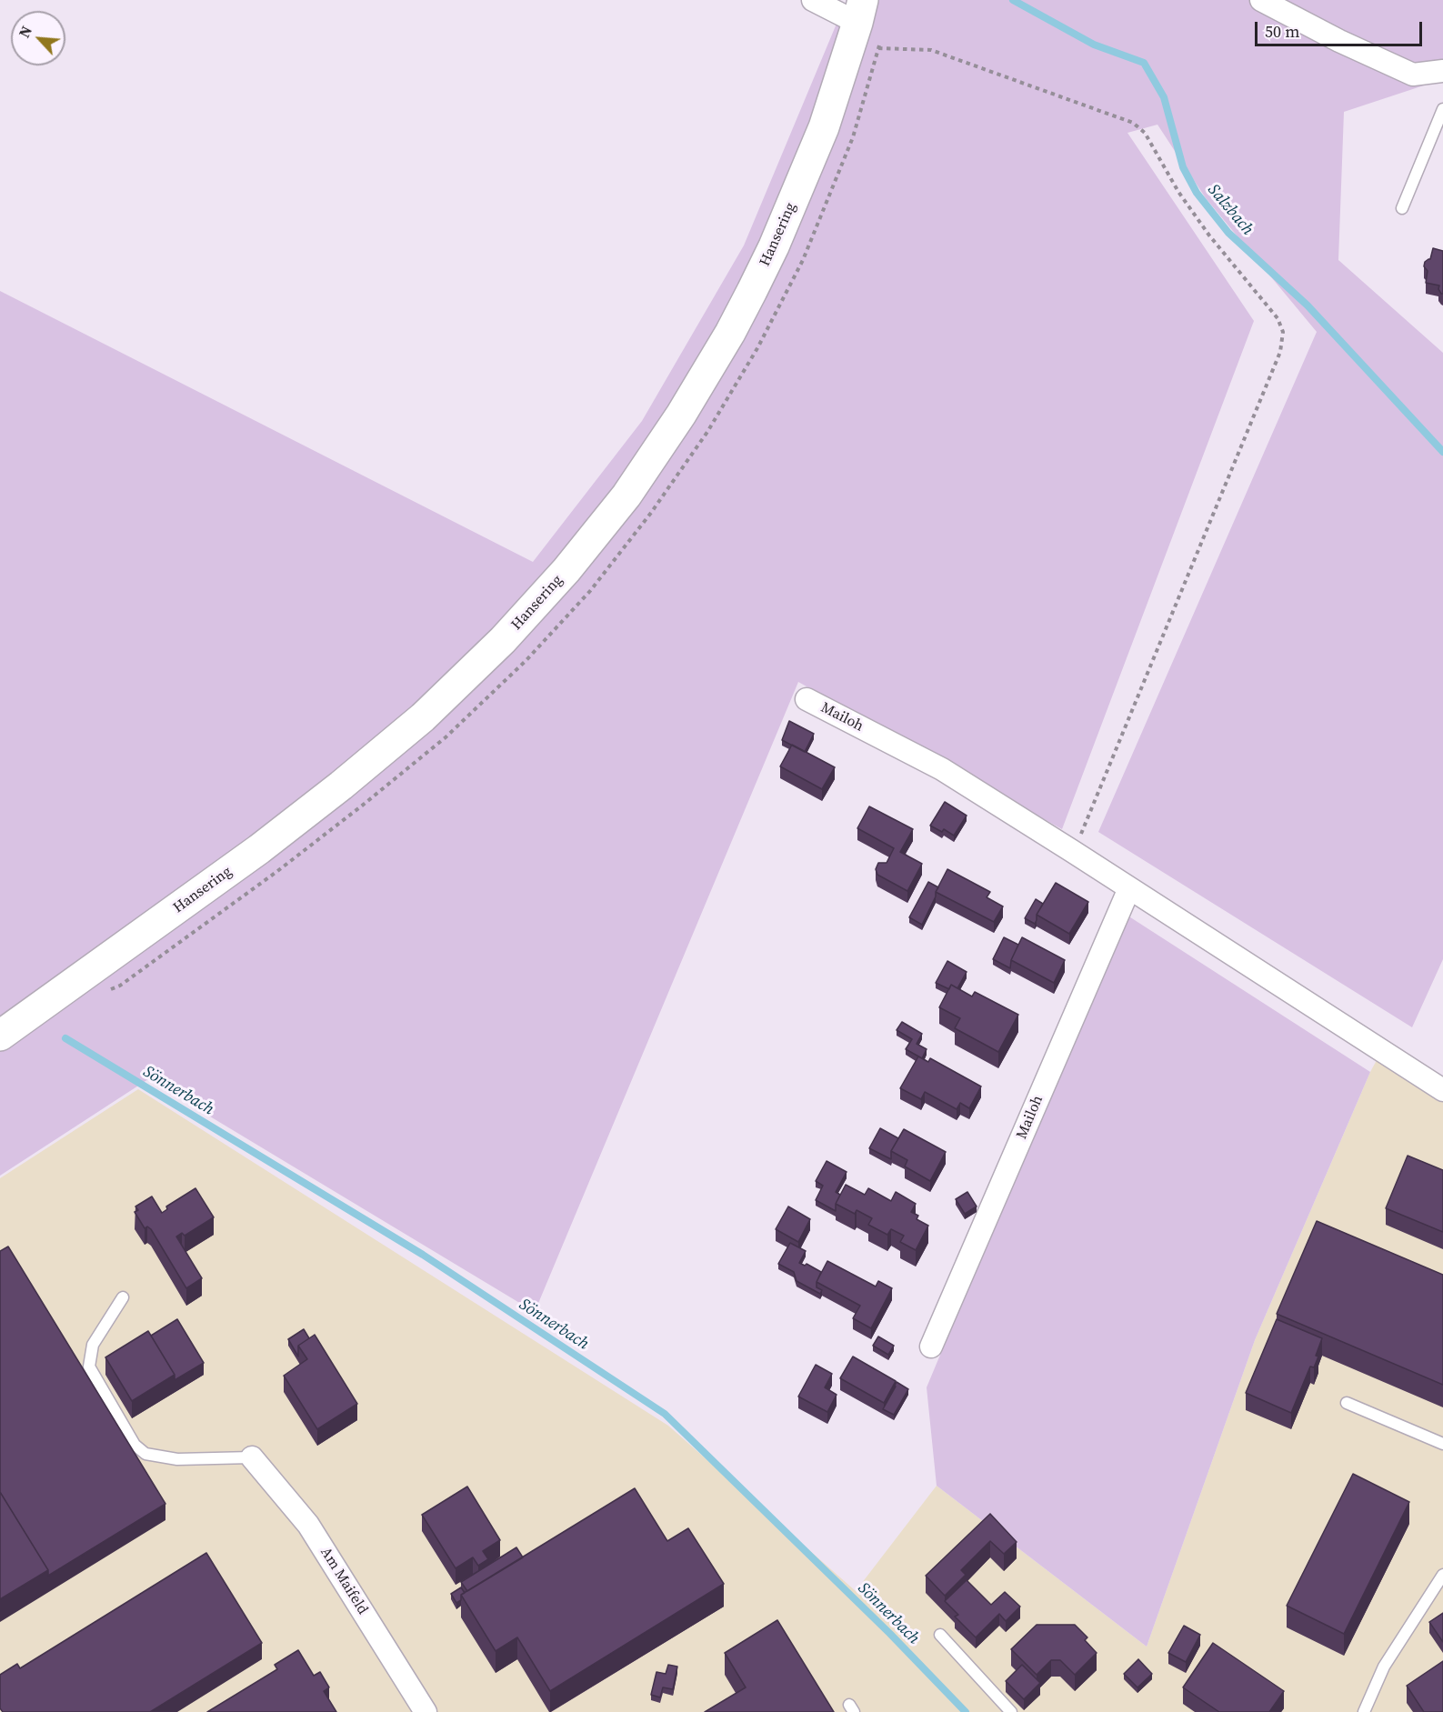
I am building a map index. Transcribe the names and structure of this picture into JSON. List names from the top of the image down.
{
  "streets": {
    "street": ["Hansering", "Mailoh", "Am Maifeld"]
  },
  "water": ["Salzbach", "Sönnerbach"],
  "scale_bar": "50 m",
  "north": "top left"
}
